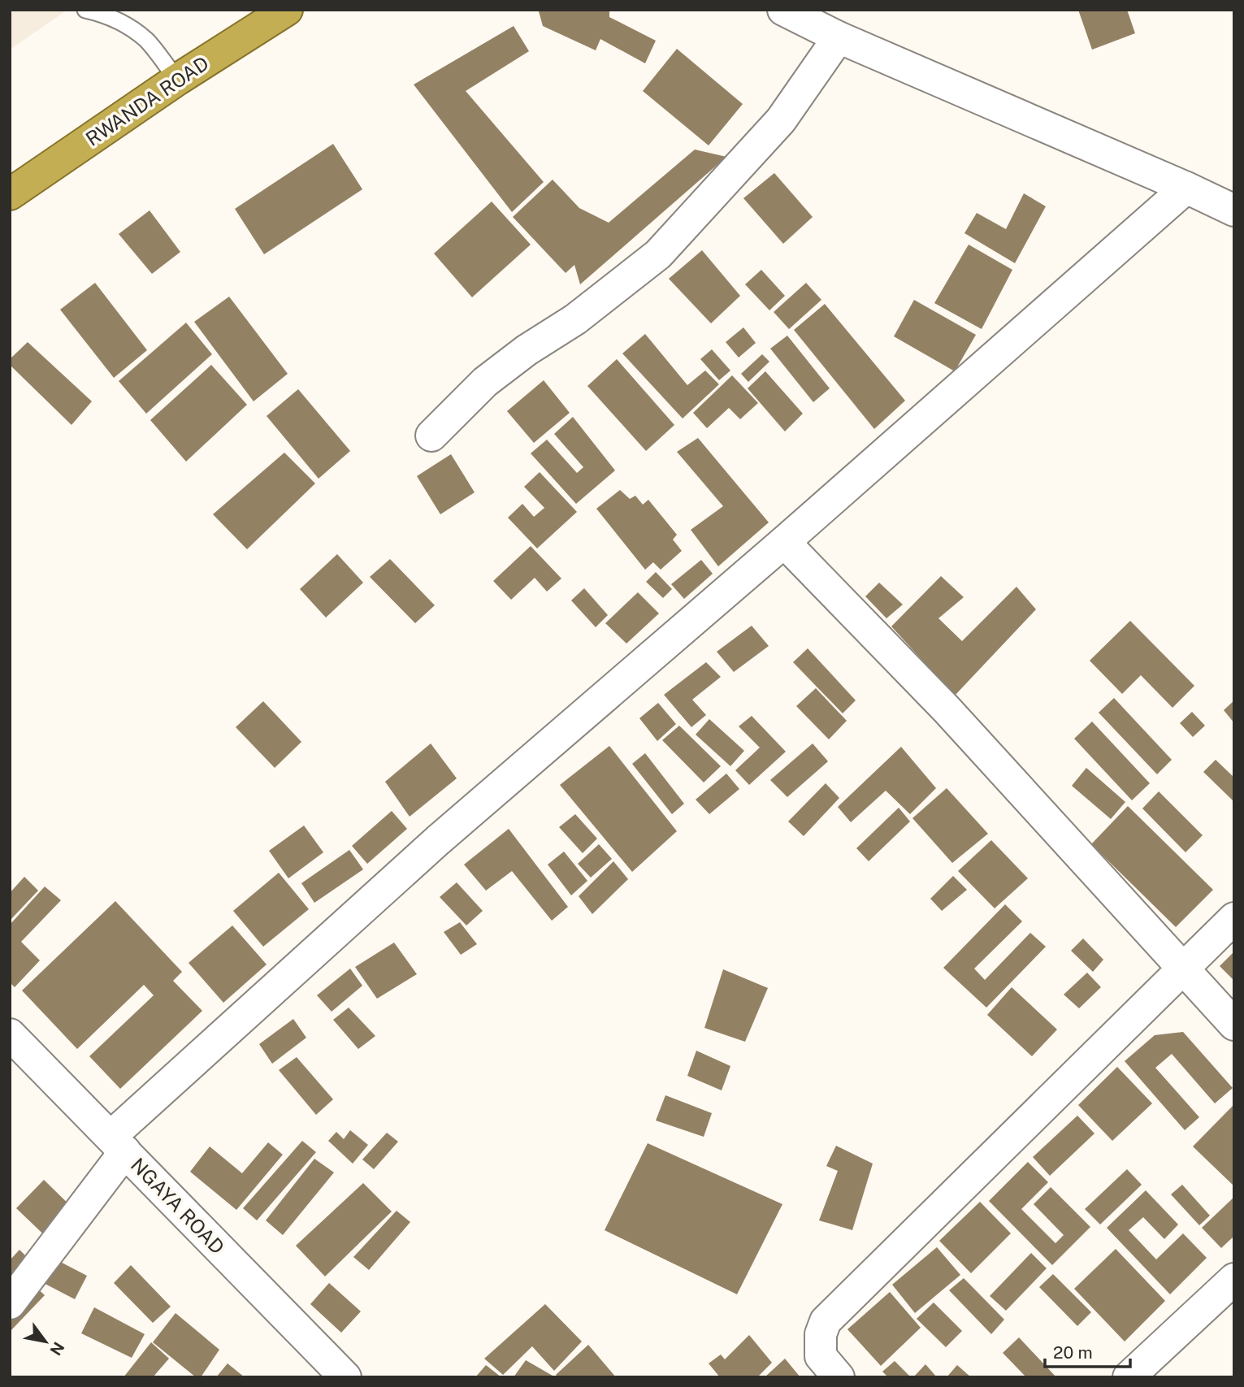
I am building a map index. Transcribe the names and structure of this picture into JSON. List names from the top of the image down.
{
  "streets": {
    "highway": ["RWANDA ROAD"],
    "street": ["NGAYA ROAD"]
  },
  "scale_bar": "20 m",
  "north": "bottom right"
}
